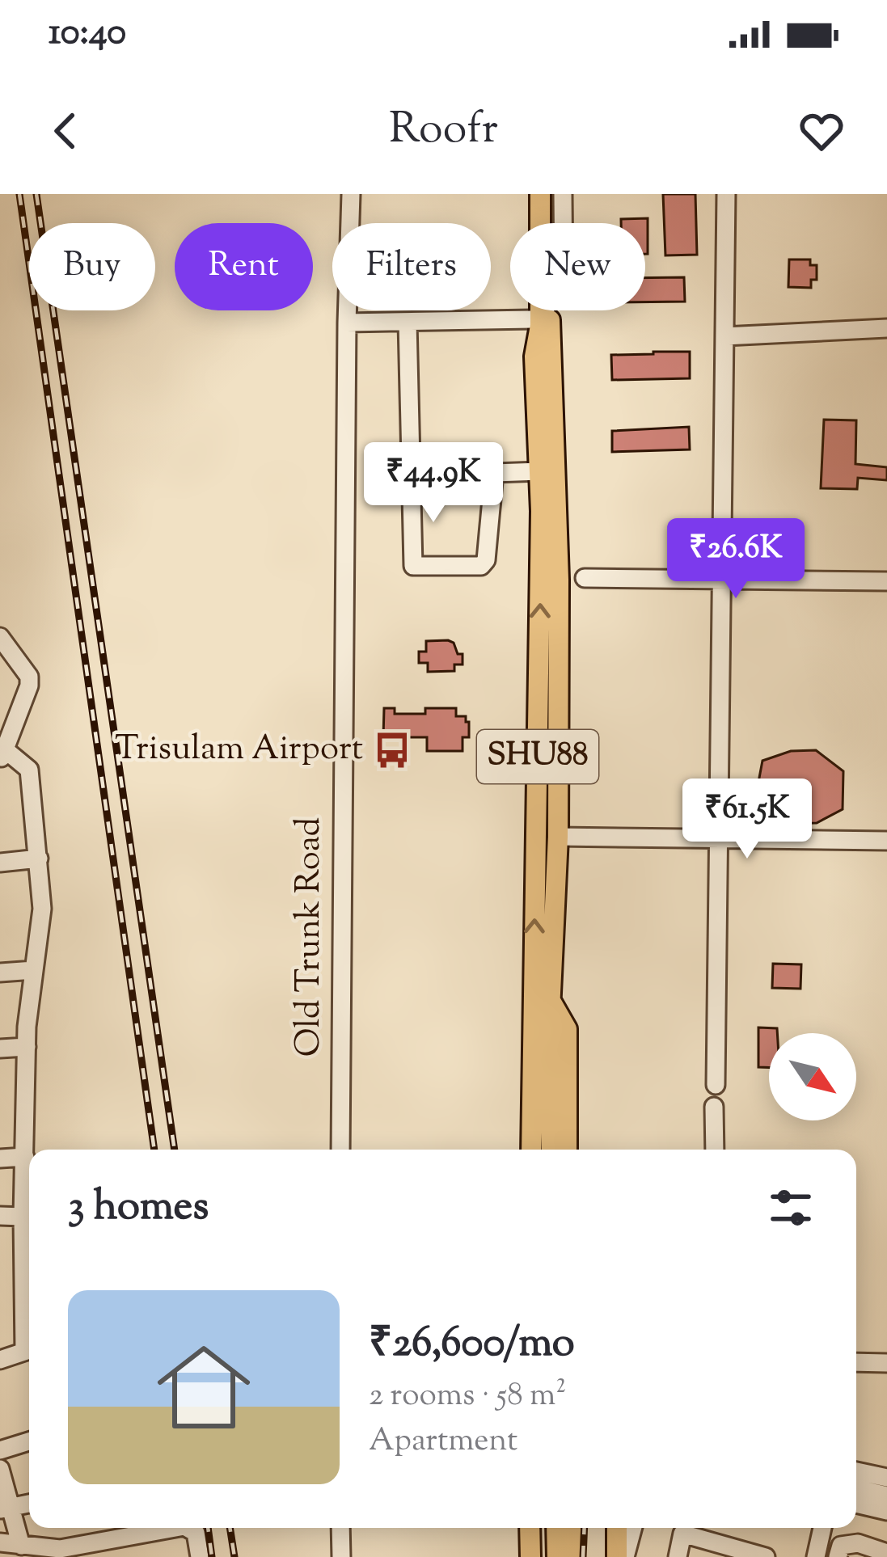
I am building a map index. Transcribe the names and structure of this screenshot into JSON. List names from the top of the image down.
{
  "streets": {
    "main road": ["SHU88"],
    "street": ["Old Trunk Road"]
  },
  "places": {
    "bus stop": ["Trisulam Airport"]
  },
  "north": "bottom right",
  "page": {
    "status": "10:40",
    "header": "Roofr",
    "chip": [
      "Buy",
      "Rent",
      "Filters",
      "New"
    ],
    "price": ["₹44.9K", "₹26.6K", "₹61.5K"],
    "heading": "3 homes",
    "list": [
      {
        "name": "₹26,600/mo",
        "note": "2 rooms · 58 m² · Apartment"
      }
    ]
  }
}
